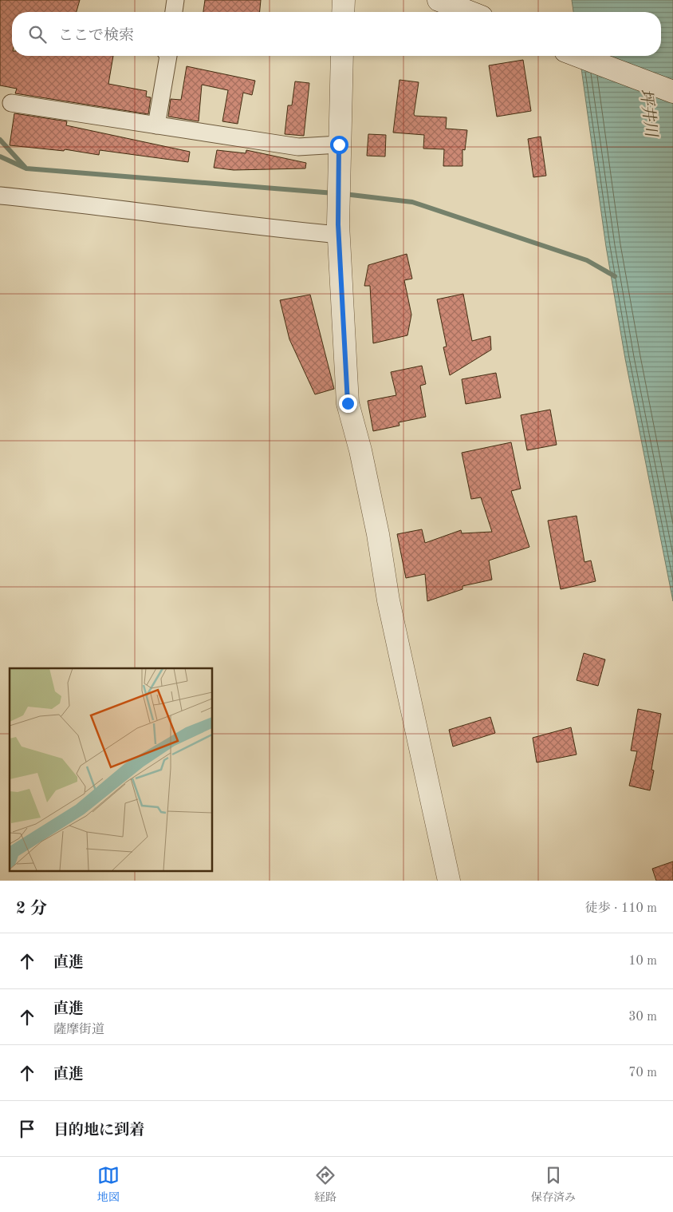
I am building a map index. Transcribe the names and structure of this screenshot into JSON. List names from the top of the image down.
{
  "water": ["坪井川"],
  "page": {
    "search": "ここで検索",
    "heading": ["2 分", "徒歩 · 110 m"],
    "list": [
      ["直進", "10 m"],
      ["直進", "薩摩街道", "30 m"],
      ["直進", "70 m"],
      "目的地に到着"
    ],
    "nav": ["地図", "経路", "保存済み"]
  }
}
